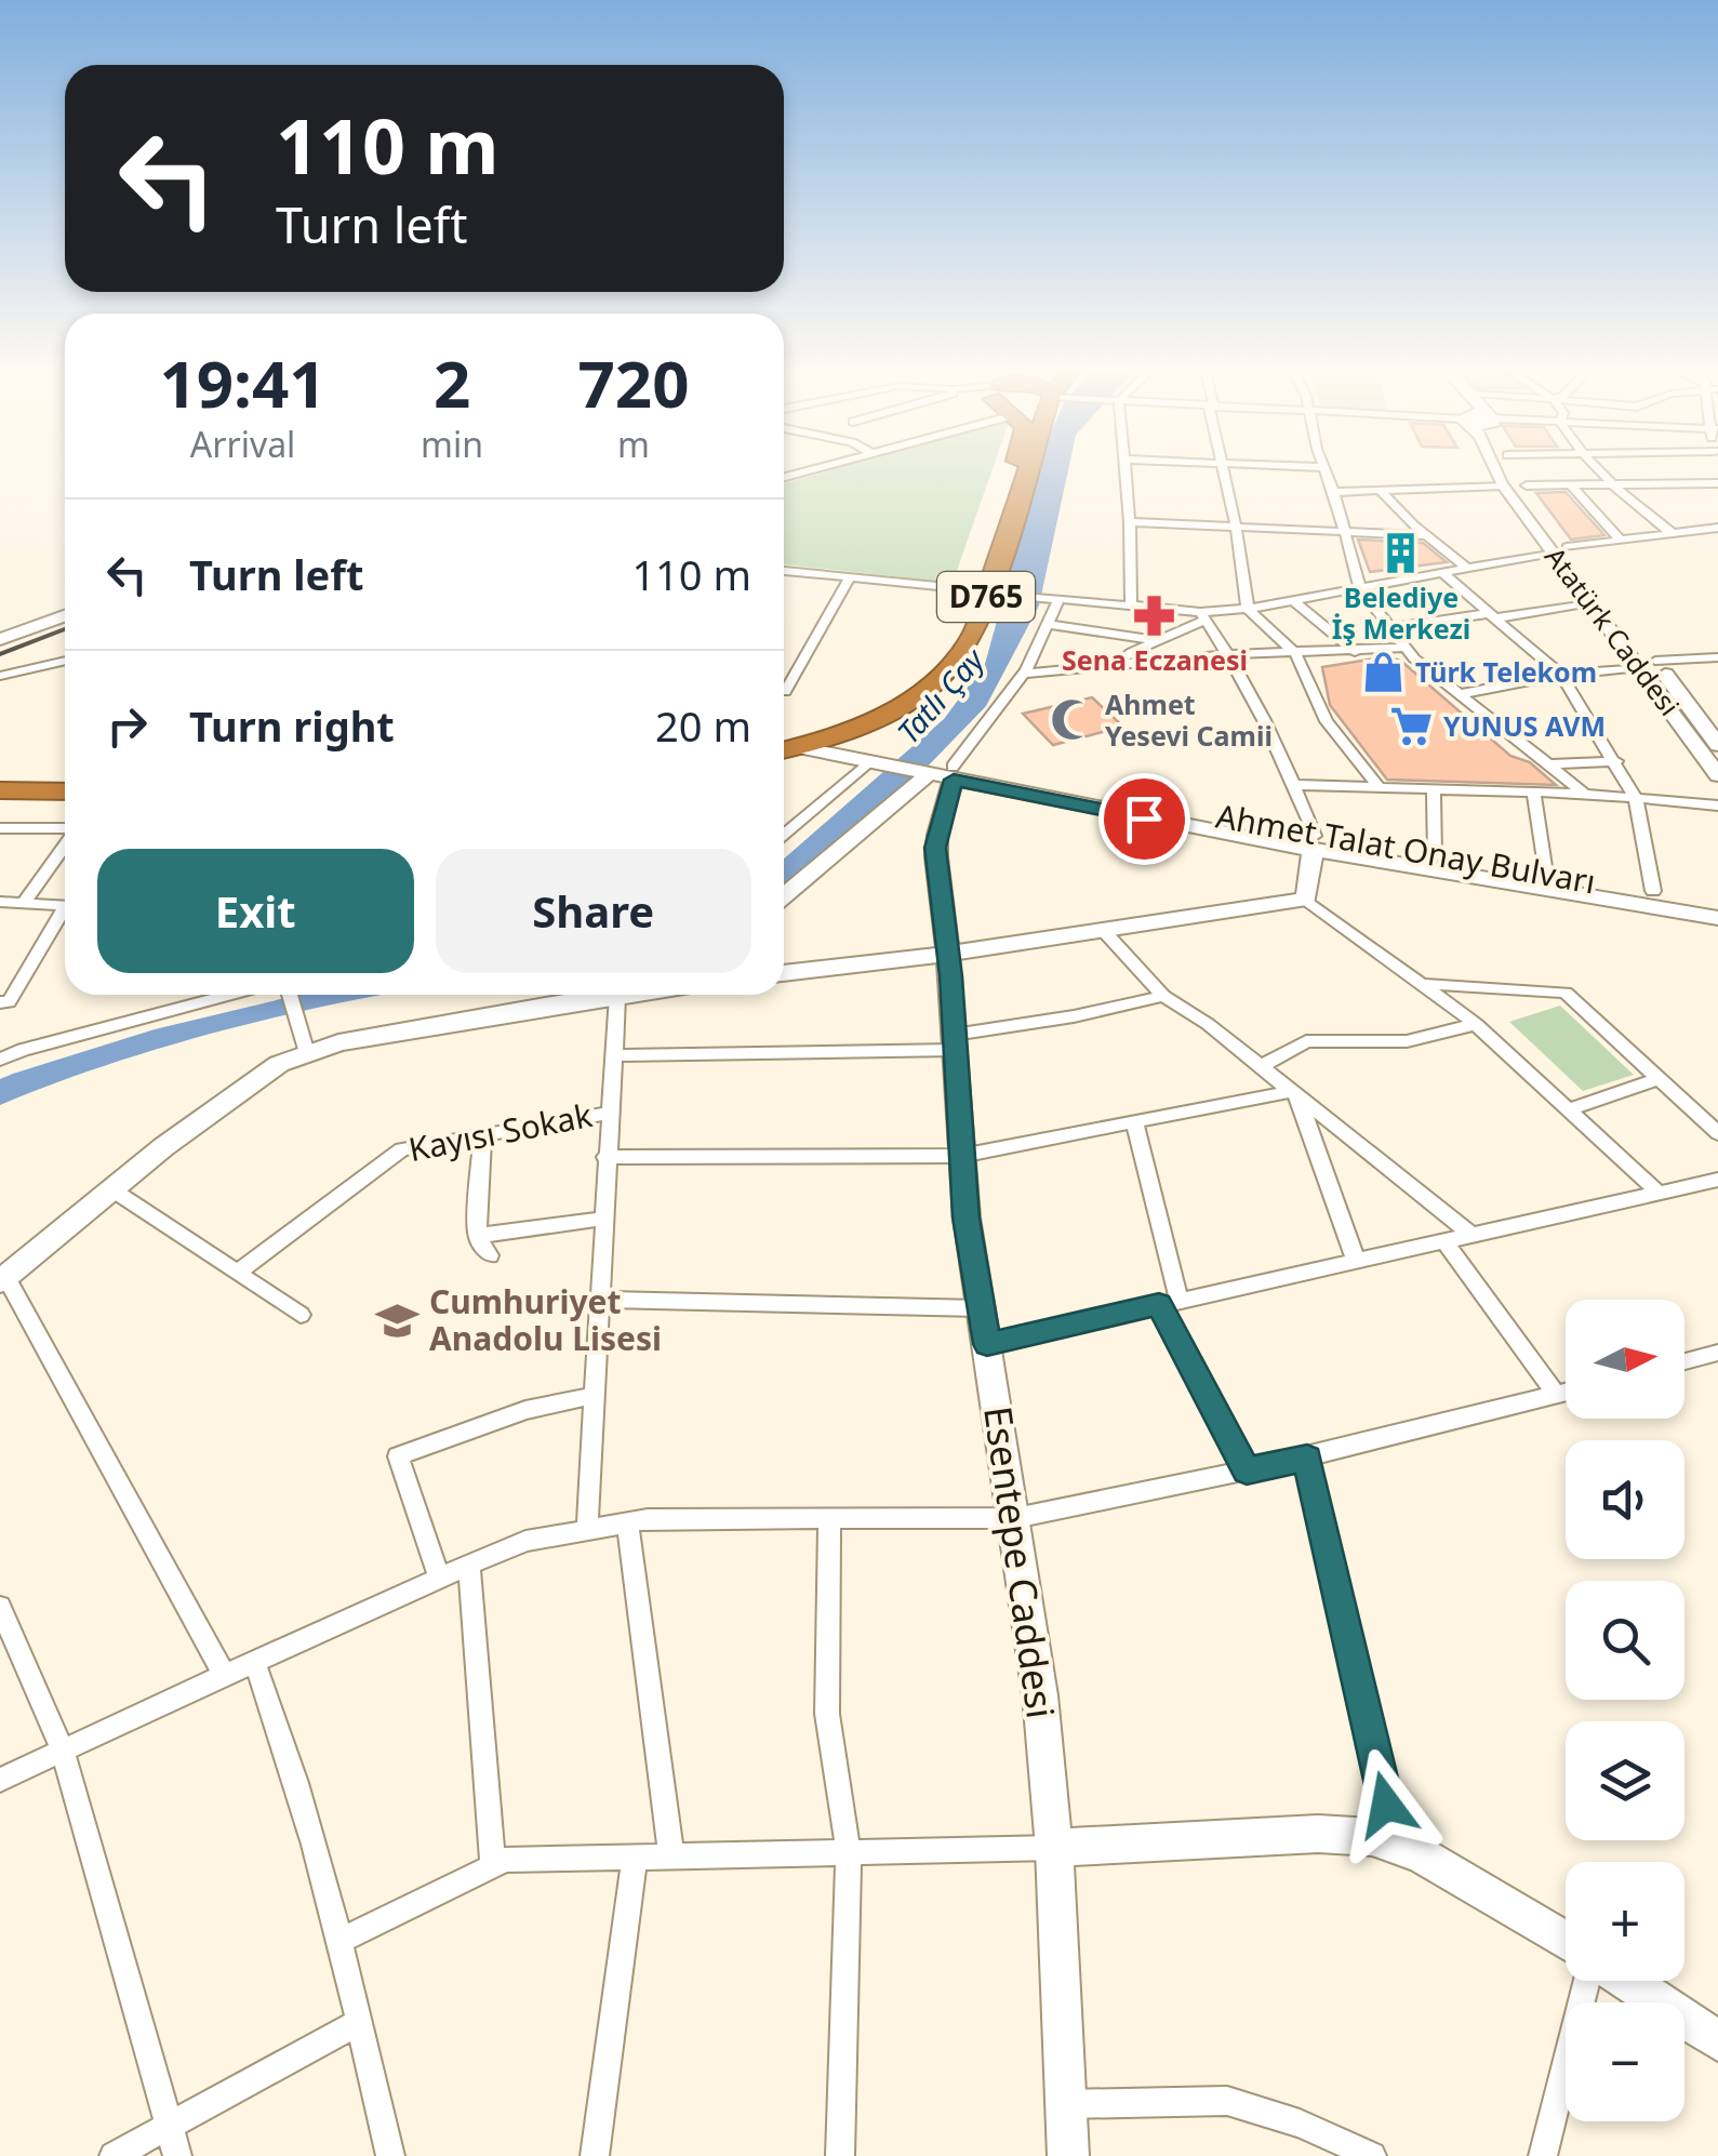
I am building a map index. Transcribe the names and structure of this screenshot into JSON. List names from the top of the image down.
{
  "streets": {
    "highway": ["D765"],
    "main road": ["Atatürk Caddesi", "Ahmet Talat Onay Bulvarı", "Esentepe Caddesi"],
    "street": ["Kayısı Sokak"]
  },
  "crossings": [
    ["Ahmet Talat Onay Bulvarı", "Esentepe Caddesi"]
  ],
  "water": ["Tatlı Çay"],
  "places": {
    "building": ["Belediye İş Merkezi"],
    "pharmacy": ["Sena Eczanesi"],
    "shop": ["Türk Telekom"],
    "mosque": ["Ahmet Yesevi Camii"],
    "supermarket": ["YUNUS AVM"],
    "school or university": ["Cumhuriyet Anadolu Lisesi"]
  },
  "north": "right",
  "page": {
    "turn": ["110 m", "Turn left"],
    "eta": [
      "19:41",
      "Arrival",
      "2",
      "min",
      "720",
      "m"
    ],
    "list": [
      {
        "name": "Turn left",
        "value": "110 m"
      },
      {
        "name": "Turn right",
        "value": "20 m"
      }
    ],
    "buttons": ["Exit", "Share"],
    "map_buttons": ["+", "−"]
  }
}
